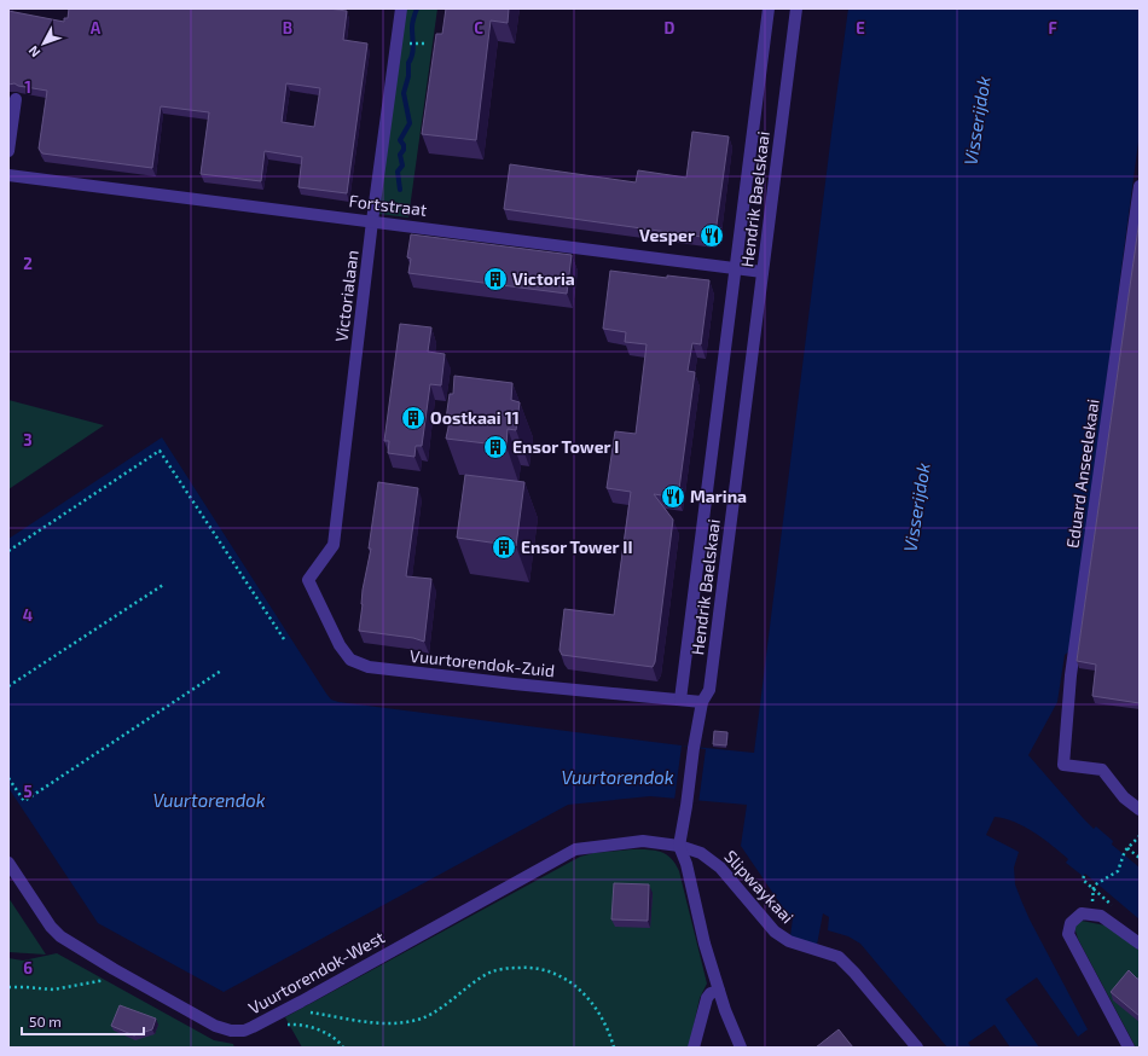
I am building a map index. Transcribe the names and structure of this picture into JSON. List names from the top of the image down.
{
  "streets": {
    "street": [
      "Hendrik Baelskaai",
      "Fortstraat",
      "Victorialaan",
      "Eduard Anseelekaai",
      "Vuurtorendok-Zuid",
      "Slipwaykaai",
      "Vuurtorendok-West"
    ]
  },
  "crossings": [
    ["Hendrik Baelskaai", "Fortstraat"],
    ["Hendrik Baelskaai", "Vuurtorendok-Zuid"],
    ["Hendrik Baelskaai", "Slipwaykaai"],
    ["Hendrik Baelskaai", "Vuurtorendok-West"],
    ["Fortstraat", "Victorialaan"],
    ["Victorialaan", "Vuurtorendok-Zuid"],
    ["Slipwaykaai", "Vuurtorendok-West"]
  ],
  "water": ["Visserijdok", "Vuurtorendok"],
  "places": {
    "restaurant": ["Vesper", "Marina"],
    "building": [
      "Victoria",
      "Oostkaai 11",
      "Ensor Tower I",
      "Ensor Tower II"
    ]
  },
  "scale_bar": "50 m",
  "north": "bottom left",
  "grid": {
    "columns": [
      "A",
      "B",
      "C",
      "D",
      "E",
      "F"
    ],
    "rows": [
      "1",
      "2",
      "3",
      "4",
      "5",
      "6"
    ]
  }
}
